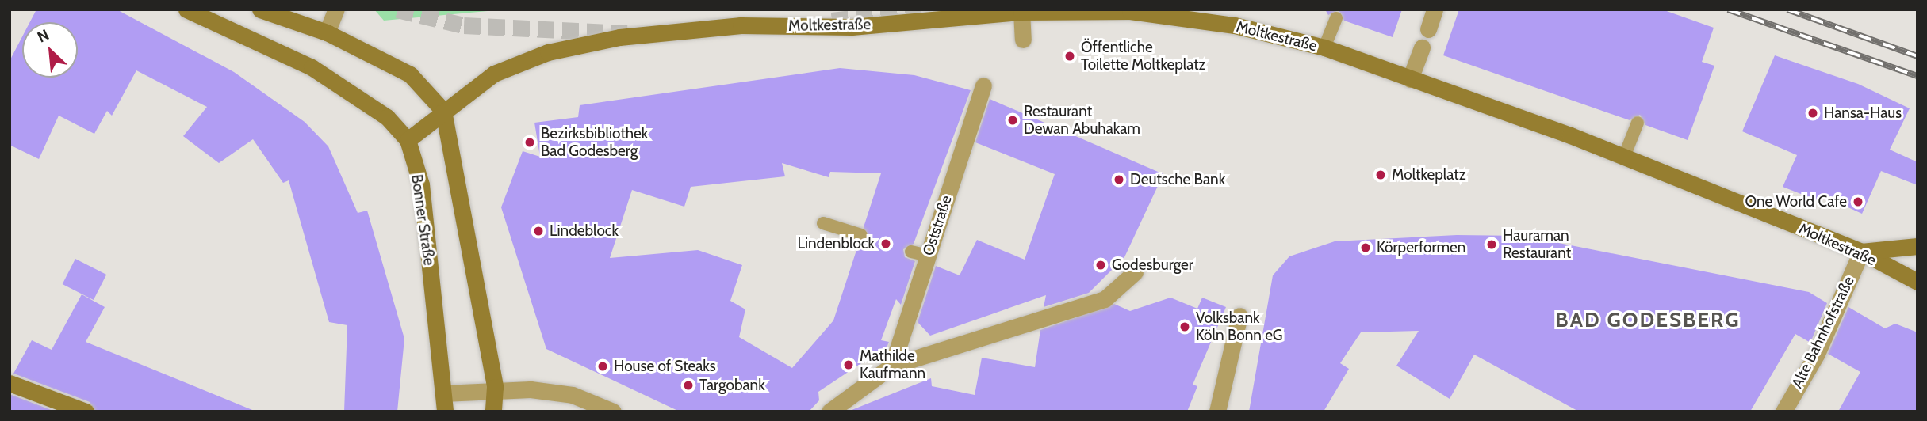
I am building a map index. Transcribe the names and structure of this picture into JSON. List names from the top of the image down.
{
  "streets": {
    "street": [
      "Moltkestraße",
      "Bonner Straße",
      "Oststraße",
      "Alte Bahnhofstraße"
    ]
  },
  "crossings": [
    ["Moltkestraße", "Bonner Straße"],
    ["Moltkestraße", "Alte Bahnhofstraße"]
  ],
  "districts": ["BAD GODESBERG"],
  "places": [
    "Öffentliche Toilette Moltkeplatz",
    "Hansa-Haus",
    "Restaurant Dewan Abuhakam",
    "Bezirksbibliothek Bad Godesberg",
    "Moltkeplatz",
    "Deutsche Bank",
    "One World Cafe",
    "Lindeblock",
    "Lindenblock",
    "Hauraman Restaurant",
    "Körperformen",
    "Godesburger",
    "Volksbank Köln Bonn eG",
    "Mathilde Kaufmann",
    "House of Steaks",
    "Targobank"
  ],
  "north": "top left"
}
